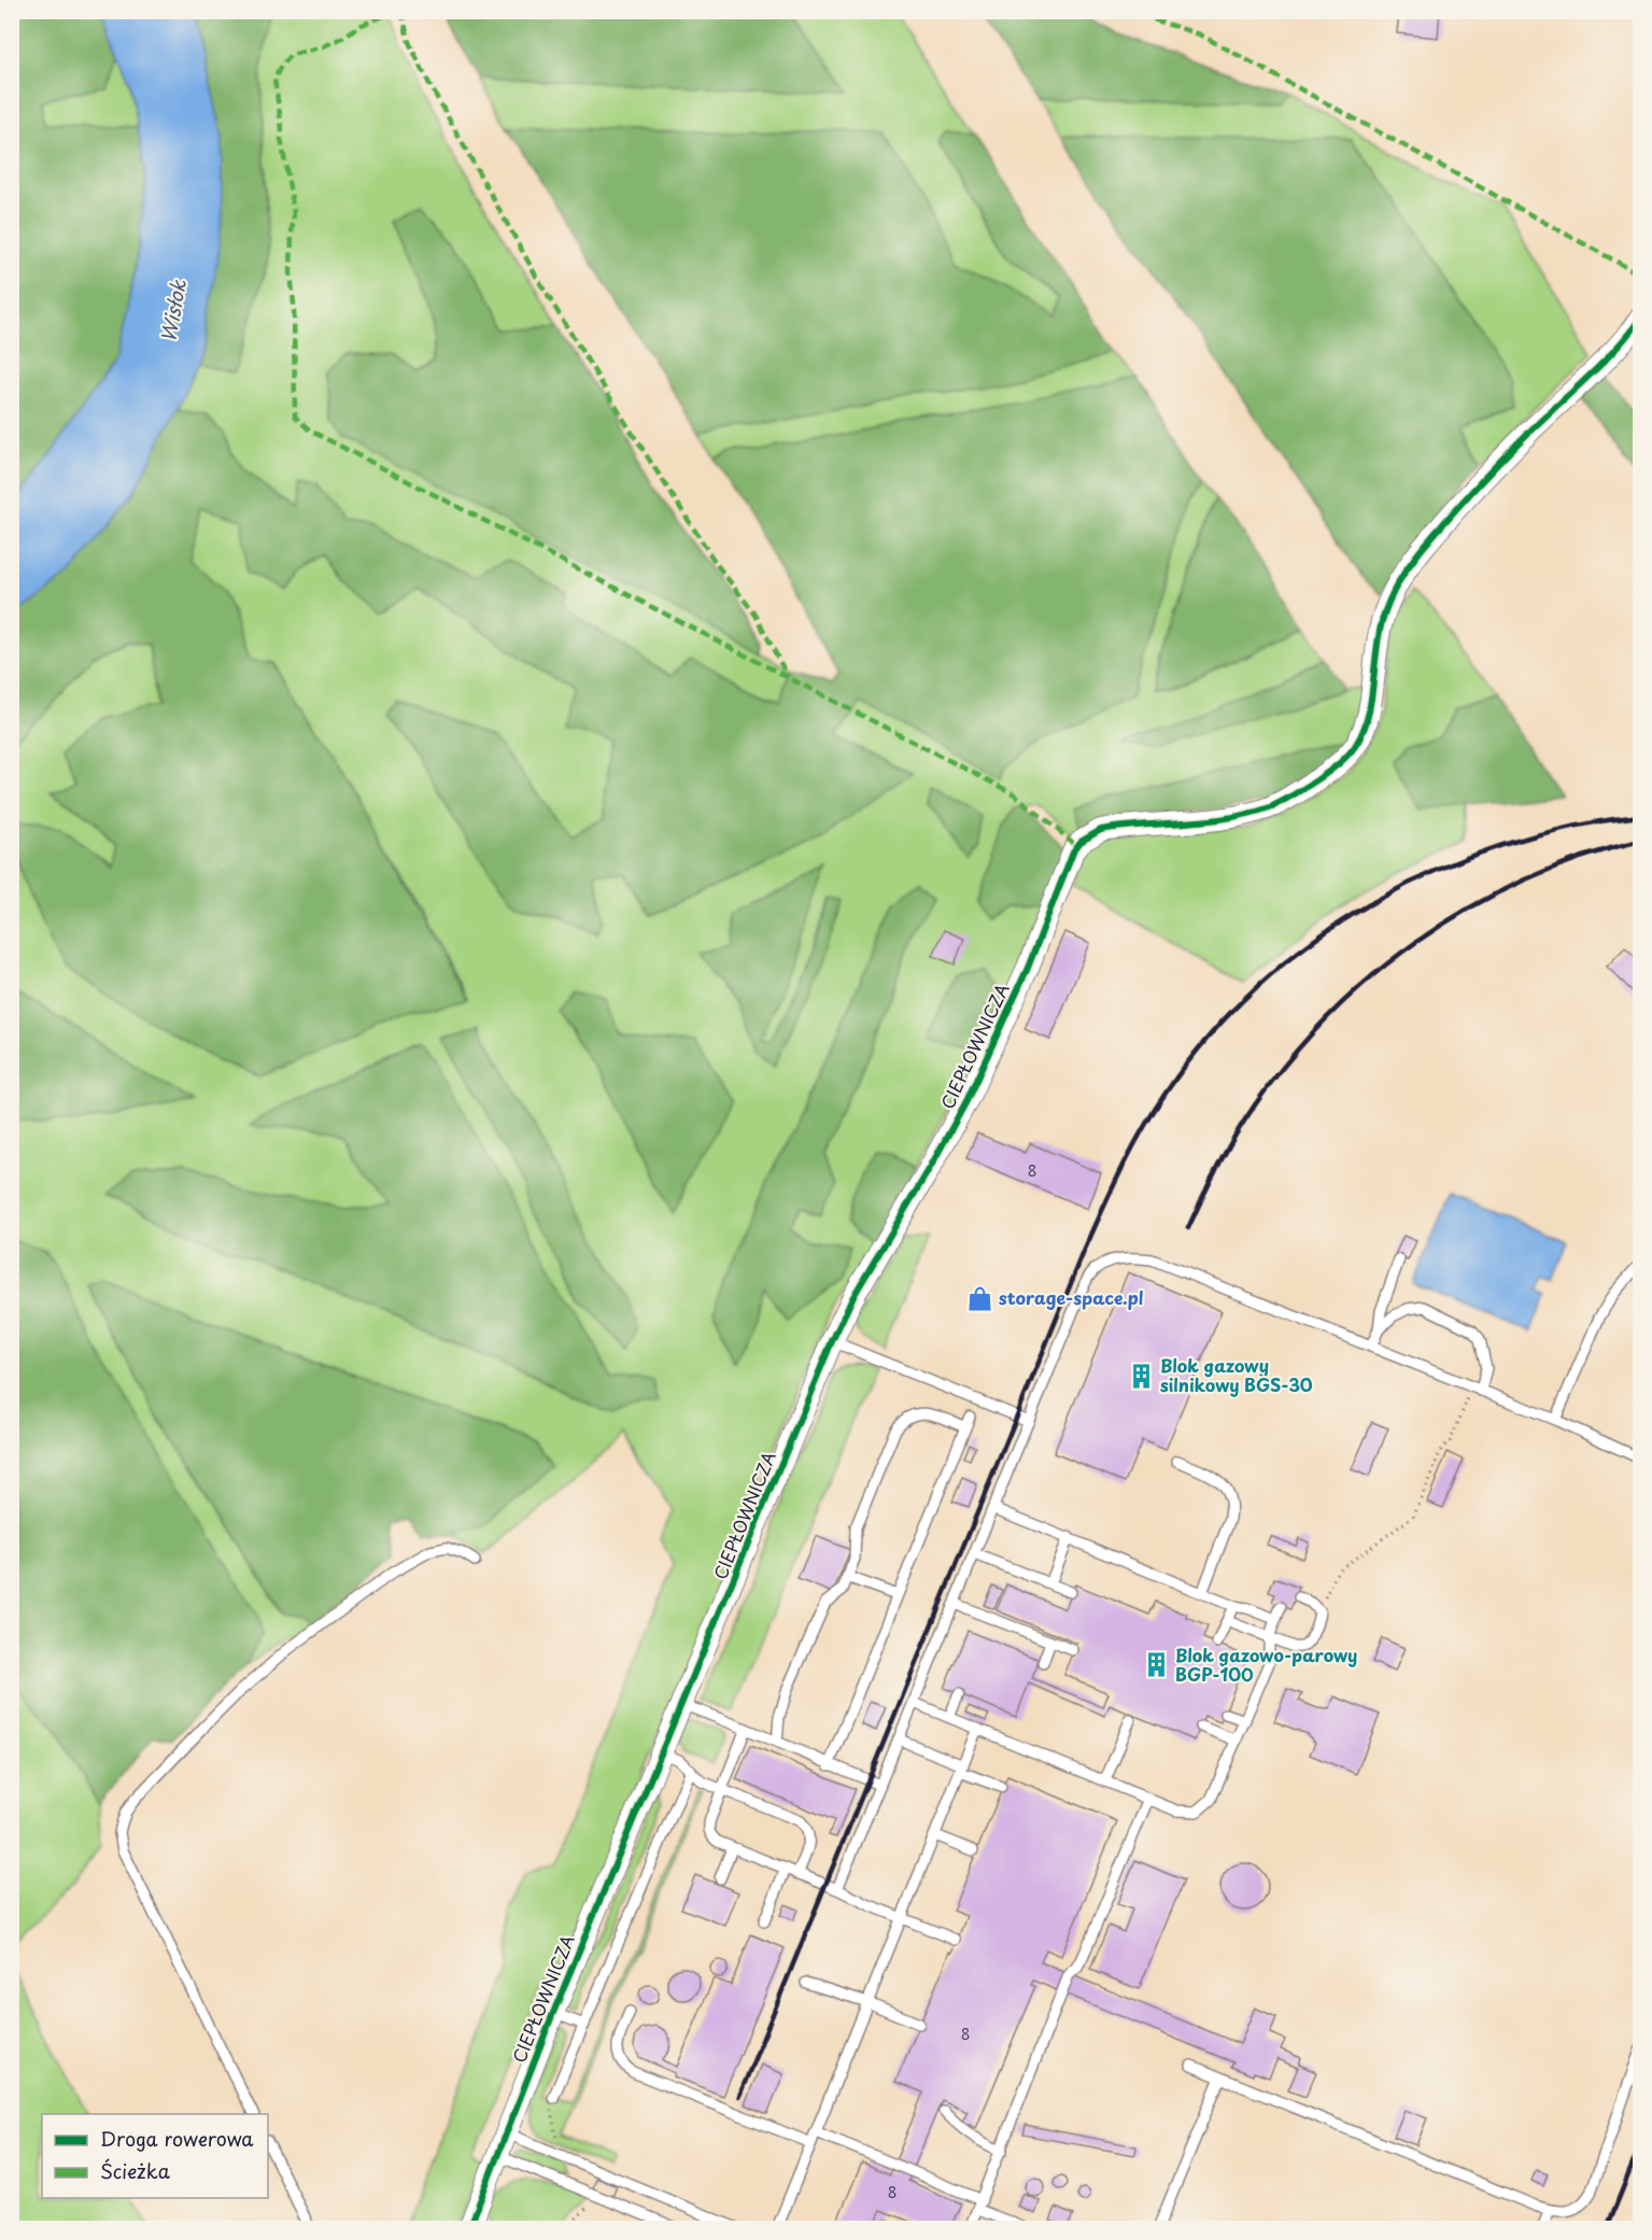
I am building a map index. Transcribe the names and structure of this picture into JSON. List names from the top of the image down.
{
  "streets": {
    "street": ["CIEPŁOWNICZA"]
  },
  "water": ["Wisłok"],
  "places": {
    "shop": ["storage-space.pl"],
    "building": ["Blok gazowy silnikowy BGS-30", "Blok gazowo-parowy BGP-100"]
  },
  "house_numbers": ["8", "8", "8"],
  "legend": ["Droga rowerowa", "Ścieżka"]
}
